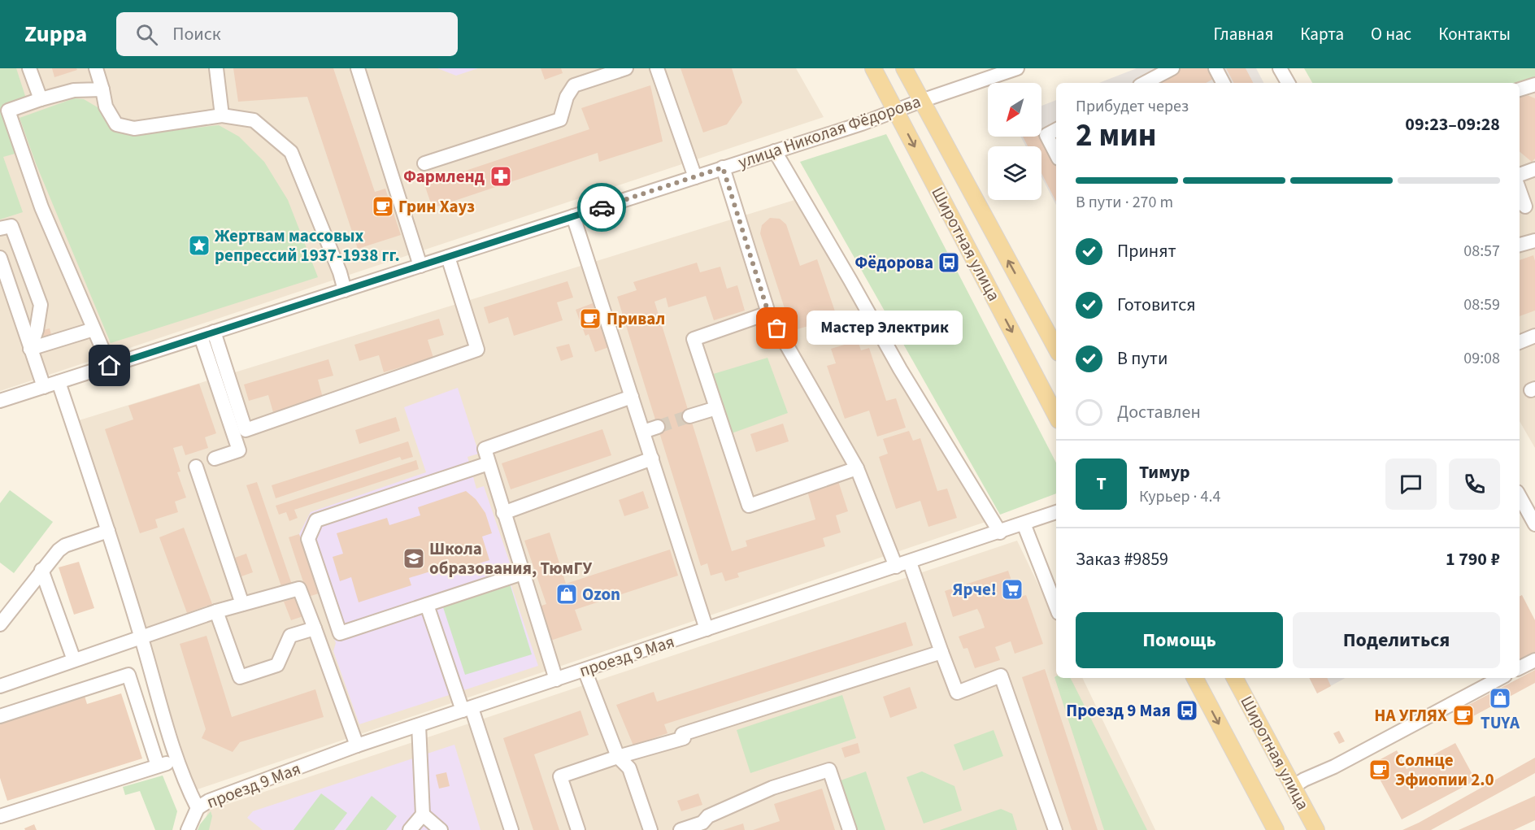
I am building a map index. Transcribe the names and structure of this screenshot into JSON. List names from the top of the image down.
{
  "streets": {
    "main road": ["Широтная улица"],
    "street": ["улица Николая Фёдорова", "проезд 9 Мая"]
  },
  "crossings": [
    ["улица Николая Фёдорова", "Широтная улица"]
  ],
  "places": {
    "pharmacy": ["Фармленд"],
    "cafe": [
      "Грин Хауз",
      "Привал",
      "НА УГЛЯХ",
      "Солнце Эфиопии 2.0"
    ],
    "place": ["Жертвам массовых репрессий 1937-1938 гг."],
    "bus stop": ["Фёдорова", "Проезд 9 Мая"],
    "other": ["Мастер Электрик"],
    "school or university": ["Школа образования, ТюмГУ"],
    "supermarket": ["Ярче!"],
    "shop": ["Ozon", "TUYA"]
  },
  "north": "bottom left",
  "page": {
    "header": "Zuppa",
    "search": "Поиск",
    "nav": [
      "Главная",
      "Карта",
      "О нас",
      "Контакты"
    ],
    "heading": ["2 мин", "Прибудет через", "09:23–09:28"],
    "panel": [
      "Тимур",
      "Курьер · 4.4",
      "Заказ #9859",
      "1 790 ₽"
    ],
    "bar": "В пути · 270 m",
    "list": [
      ["Принят", "08:57"],
      ["Готовится", "08:59"],
      ["В пути", "09:08"],
      "Доставлен"
    ],
    "bubble": "Мастер Электрик",
    "round": "Т",
    "buttons": ["Помощь", "Поделиться"]
  }
}
